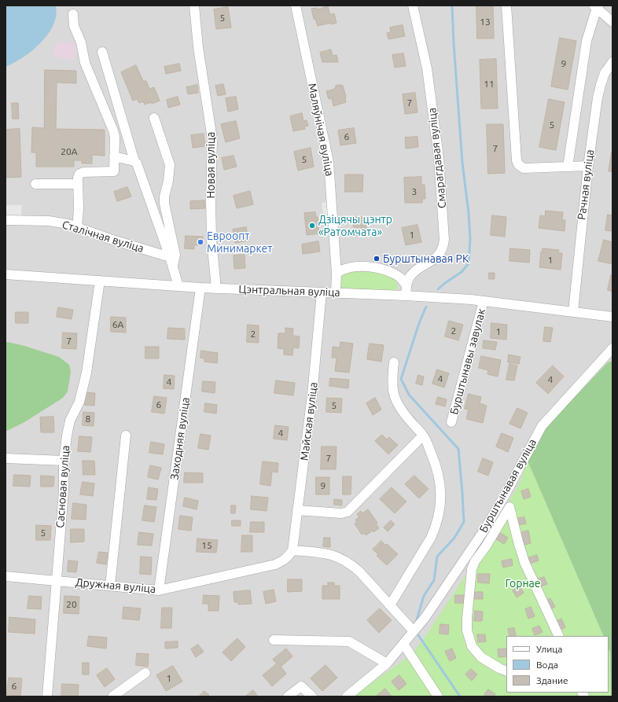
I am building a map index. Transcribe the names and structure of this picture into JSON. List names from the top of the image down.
{
  "streets": {
    "street": [
      "Маляўнічая вуліца",
      "Смарагдавая вуліца",
      "Новая вуліца",
      "Рачная вуліца",
      "Сталічная вуліца",
      "Цэнтральная вуліца",
      "Бурштынавы завулак",
      "Майская вуліца",
      "Заходняя вуліца",
      "Бурштынавая вуліца",
      "Сасновая вуліца",
      "Дружная вуліца"
    ]
  },
  "crossings": [
    ["Маляўнічая вуліца", "Цэнтральная вуліца"],
    ["Смарагдавая вуліца", "Цэнтральная вуліца"],
    ["Новая вуліца", "Цэнтральная вуліца"],
    ["Рачная вуліца", "Цэнтральная вуліца"],
    ["Цэнтральная вуліца", "Бурштынавы завулак"],
    ["Цэнтральная вуліца", "Майская вуліца"],
    ["Цэнтральная вуліца", "Заходняя вуліца"],
    ["Цэнтральная вуліца", "Сасновая вуліца"],
    ["Майская вуліца", "Дружная вуліца"],
    ["Заходняя вуліца", "Дружная вуліца"],
    ["Сасновая вуліца", "Дружная вуліца"]
  ],
  "parks": ["Горнае"],
  "places": ["Дзіцячы цэнтр «Ратомчата»", "Евроопт Минимаркет", "Бурштынавая РК"],
  "house_numbers": [
    "5",
    "13",
    "9",
    "11",
    "7",
    "5",
    "6",
    "7",
    "20А",
    "5",
    "3",
    "1",
    "1",
    "6А",
    "2",
    "1",
    "2",
    "7",
    "4",
    "4",
    "4",
    "6",
    "5",
    "8",
    "4",
    "7",
    "9",
    "5",
    "15",
    "20",
    "1",
    "6"
  ],
  "legend": ["Улица", "Вода", "Здание"]
}
